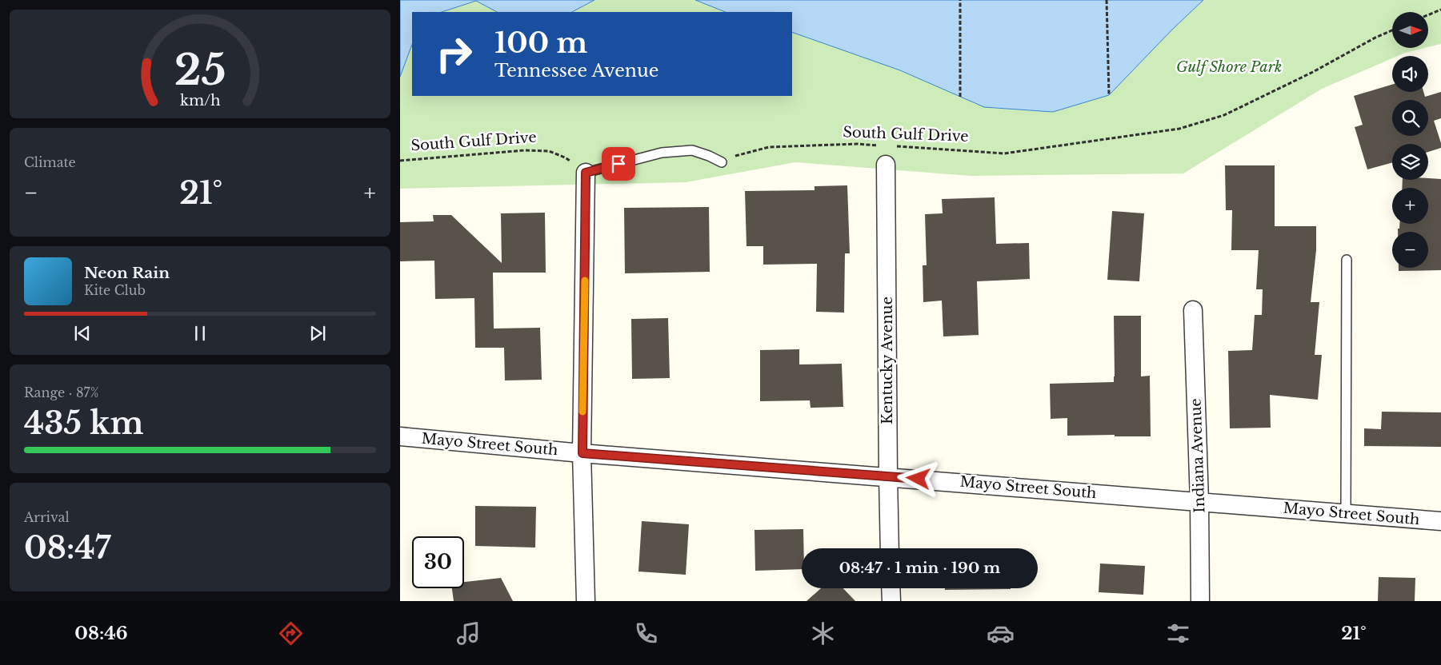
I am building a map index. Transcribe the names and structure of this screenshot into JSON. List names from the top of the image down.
{
  "streets": {
    "street": ["Kentucky Avenue", "Mayo Street South", "Indiana Avenue"],
    "path": ["South Gulf Drive"]
  },
  "crossings": [
    ["Kentucky Avenue", "Mayo Street South"],
    ["Mayo Street South", "Indiana Avenue"]
  ],
  "parks": ["Gulf Shore Park"],
  "north": "right",
  "page": {
    "map_buttons": ["+", "−"],
    "turn": ["100 m", "Tennessee Avenue"],
    "tile": [
      "Climate",
      ["Range · 87%", "435 km"],
      ["Arrival", "08:47"]
    ],
    "heat": ["−", "21°", "+"],
    "song": ["Neon Rain", "Kite Club"],
    "limit": "30",
    "trip": "08:47 · 1 min · 190 m",
    "tabs": ["08:46", "21°"],
    "gauge": ["25", "km/h"]
  }
}
